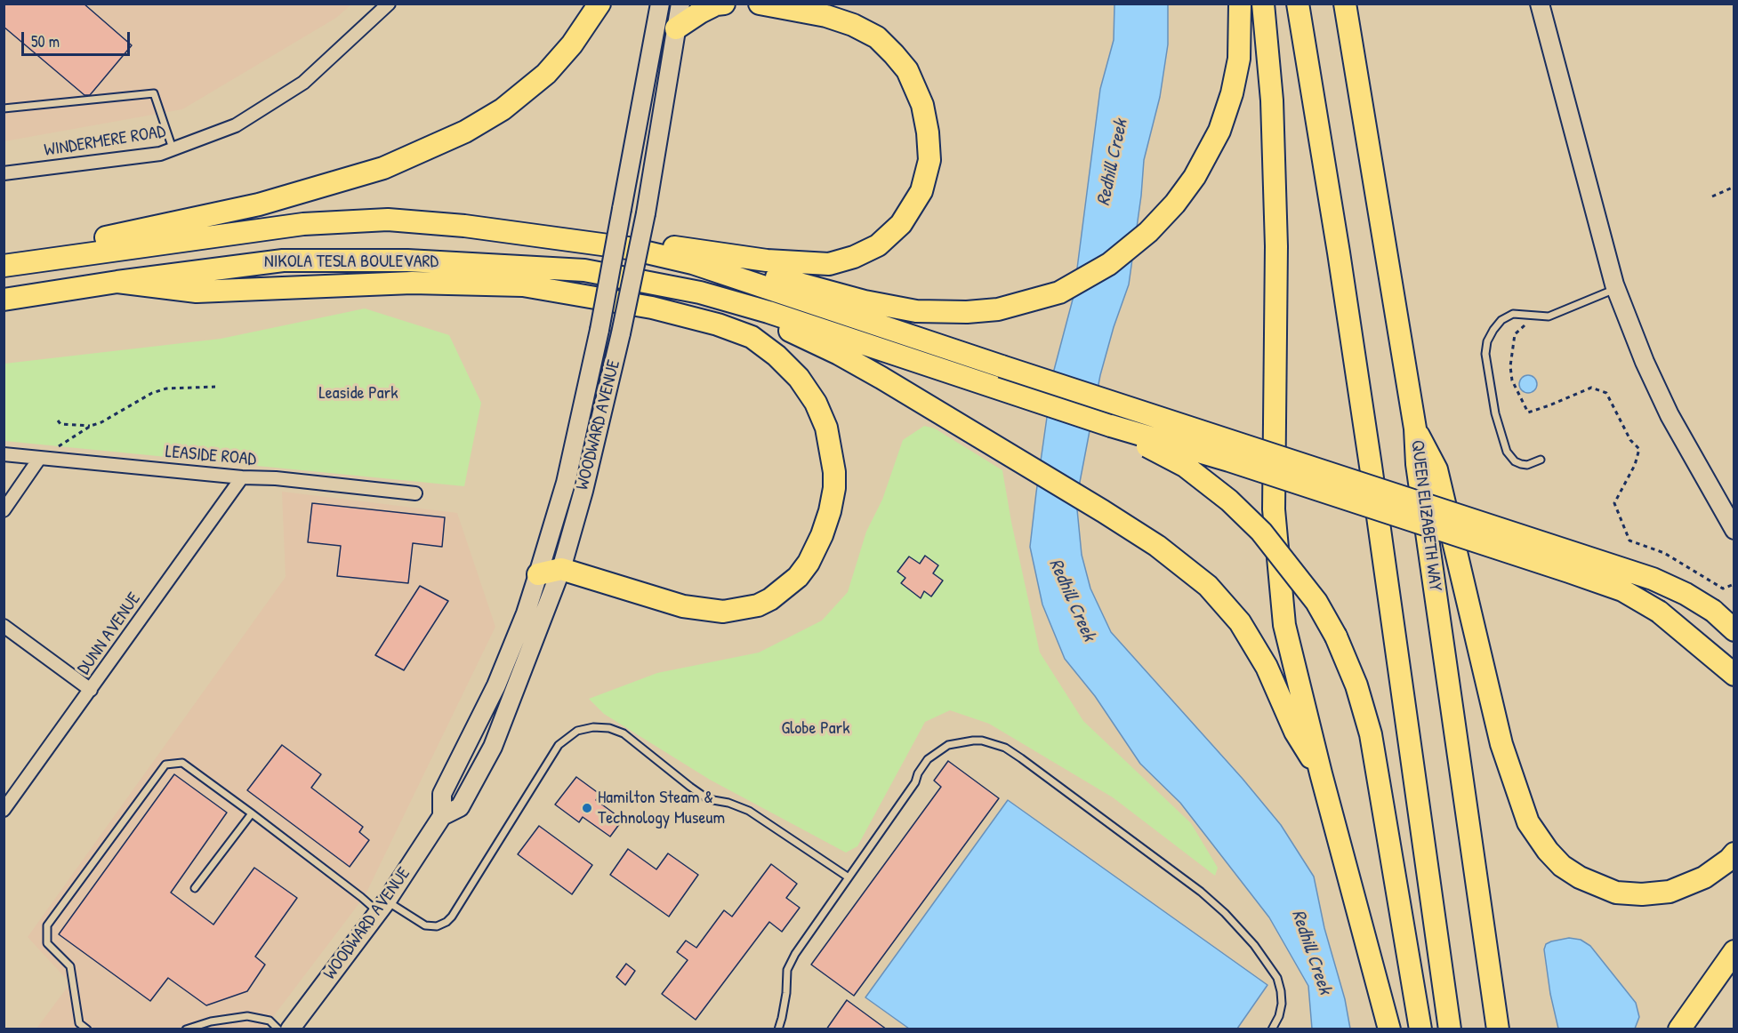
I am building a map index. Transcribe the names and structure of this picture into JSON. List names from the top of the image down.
{
  "streets": {
    "highway": ["NIKOLA TESLA BOULEVARD", "QUEEN ELIZABETH WAY"],
    "main road": ["WOODWARD AVENUE"],
    "street": ["WINDERMERE ROAD", "LEASIDE ROAD", "DUNN AVENUE"]
  },
  "crossings": [
    ["LEASIDE ROAD", "DUNN AVENUE"]
  ],
  "water": ["Redhill Creek"],
  "parks": ["Leaside Park", "Globe Park"],
  "places": ["Hamilton Steam & Technology Museum"],
  "scale_bar": "50 m"
}
